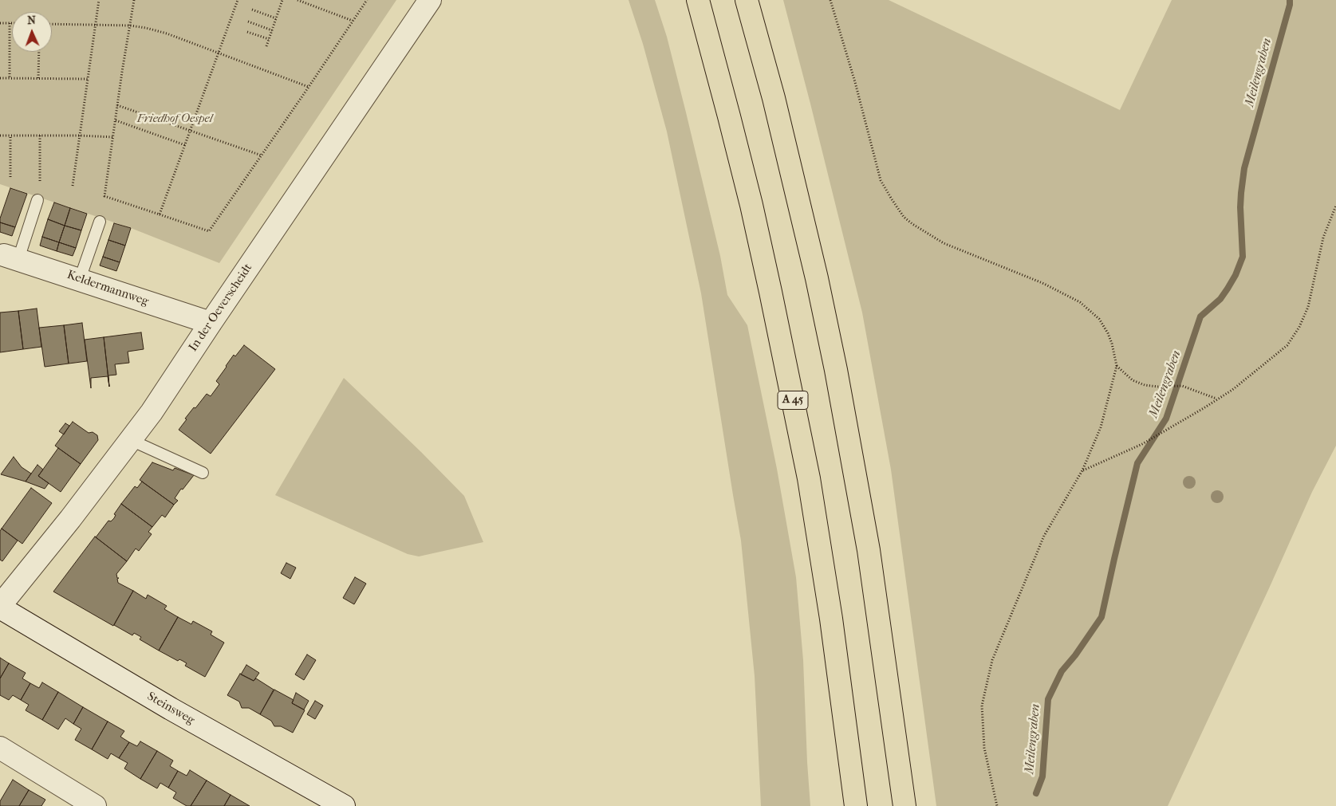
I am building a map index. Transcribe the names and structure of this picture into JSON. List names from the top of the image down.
{
  "streets": {
    "highway": ["A 45"],
    "street": ["Keldermannweg", "In der Oeverscheidt", "Steinsweg"]
  },
  "crossings": [
    ["Keldermannweg", "In der Oeverscheidt"],
    ["In der Oeverscheidt", "Steinsweg"]
  ],
  "water": ["Meilengraben"],
  "parks": ["Friedhof Oespel"],
  "north": "top"
}
